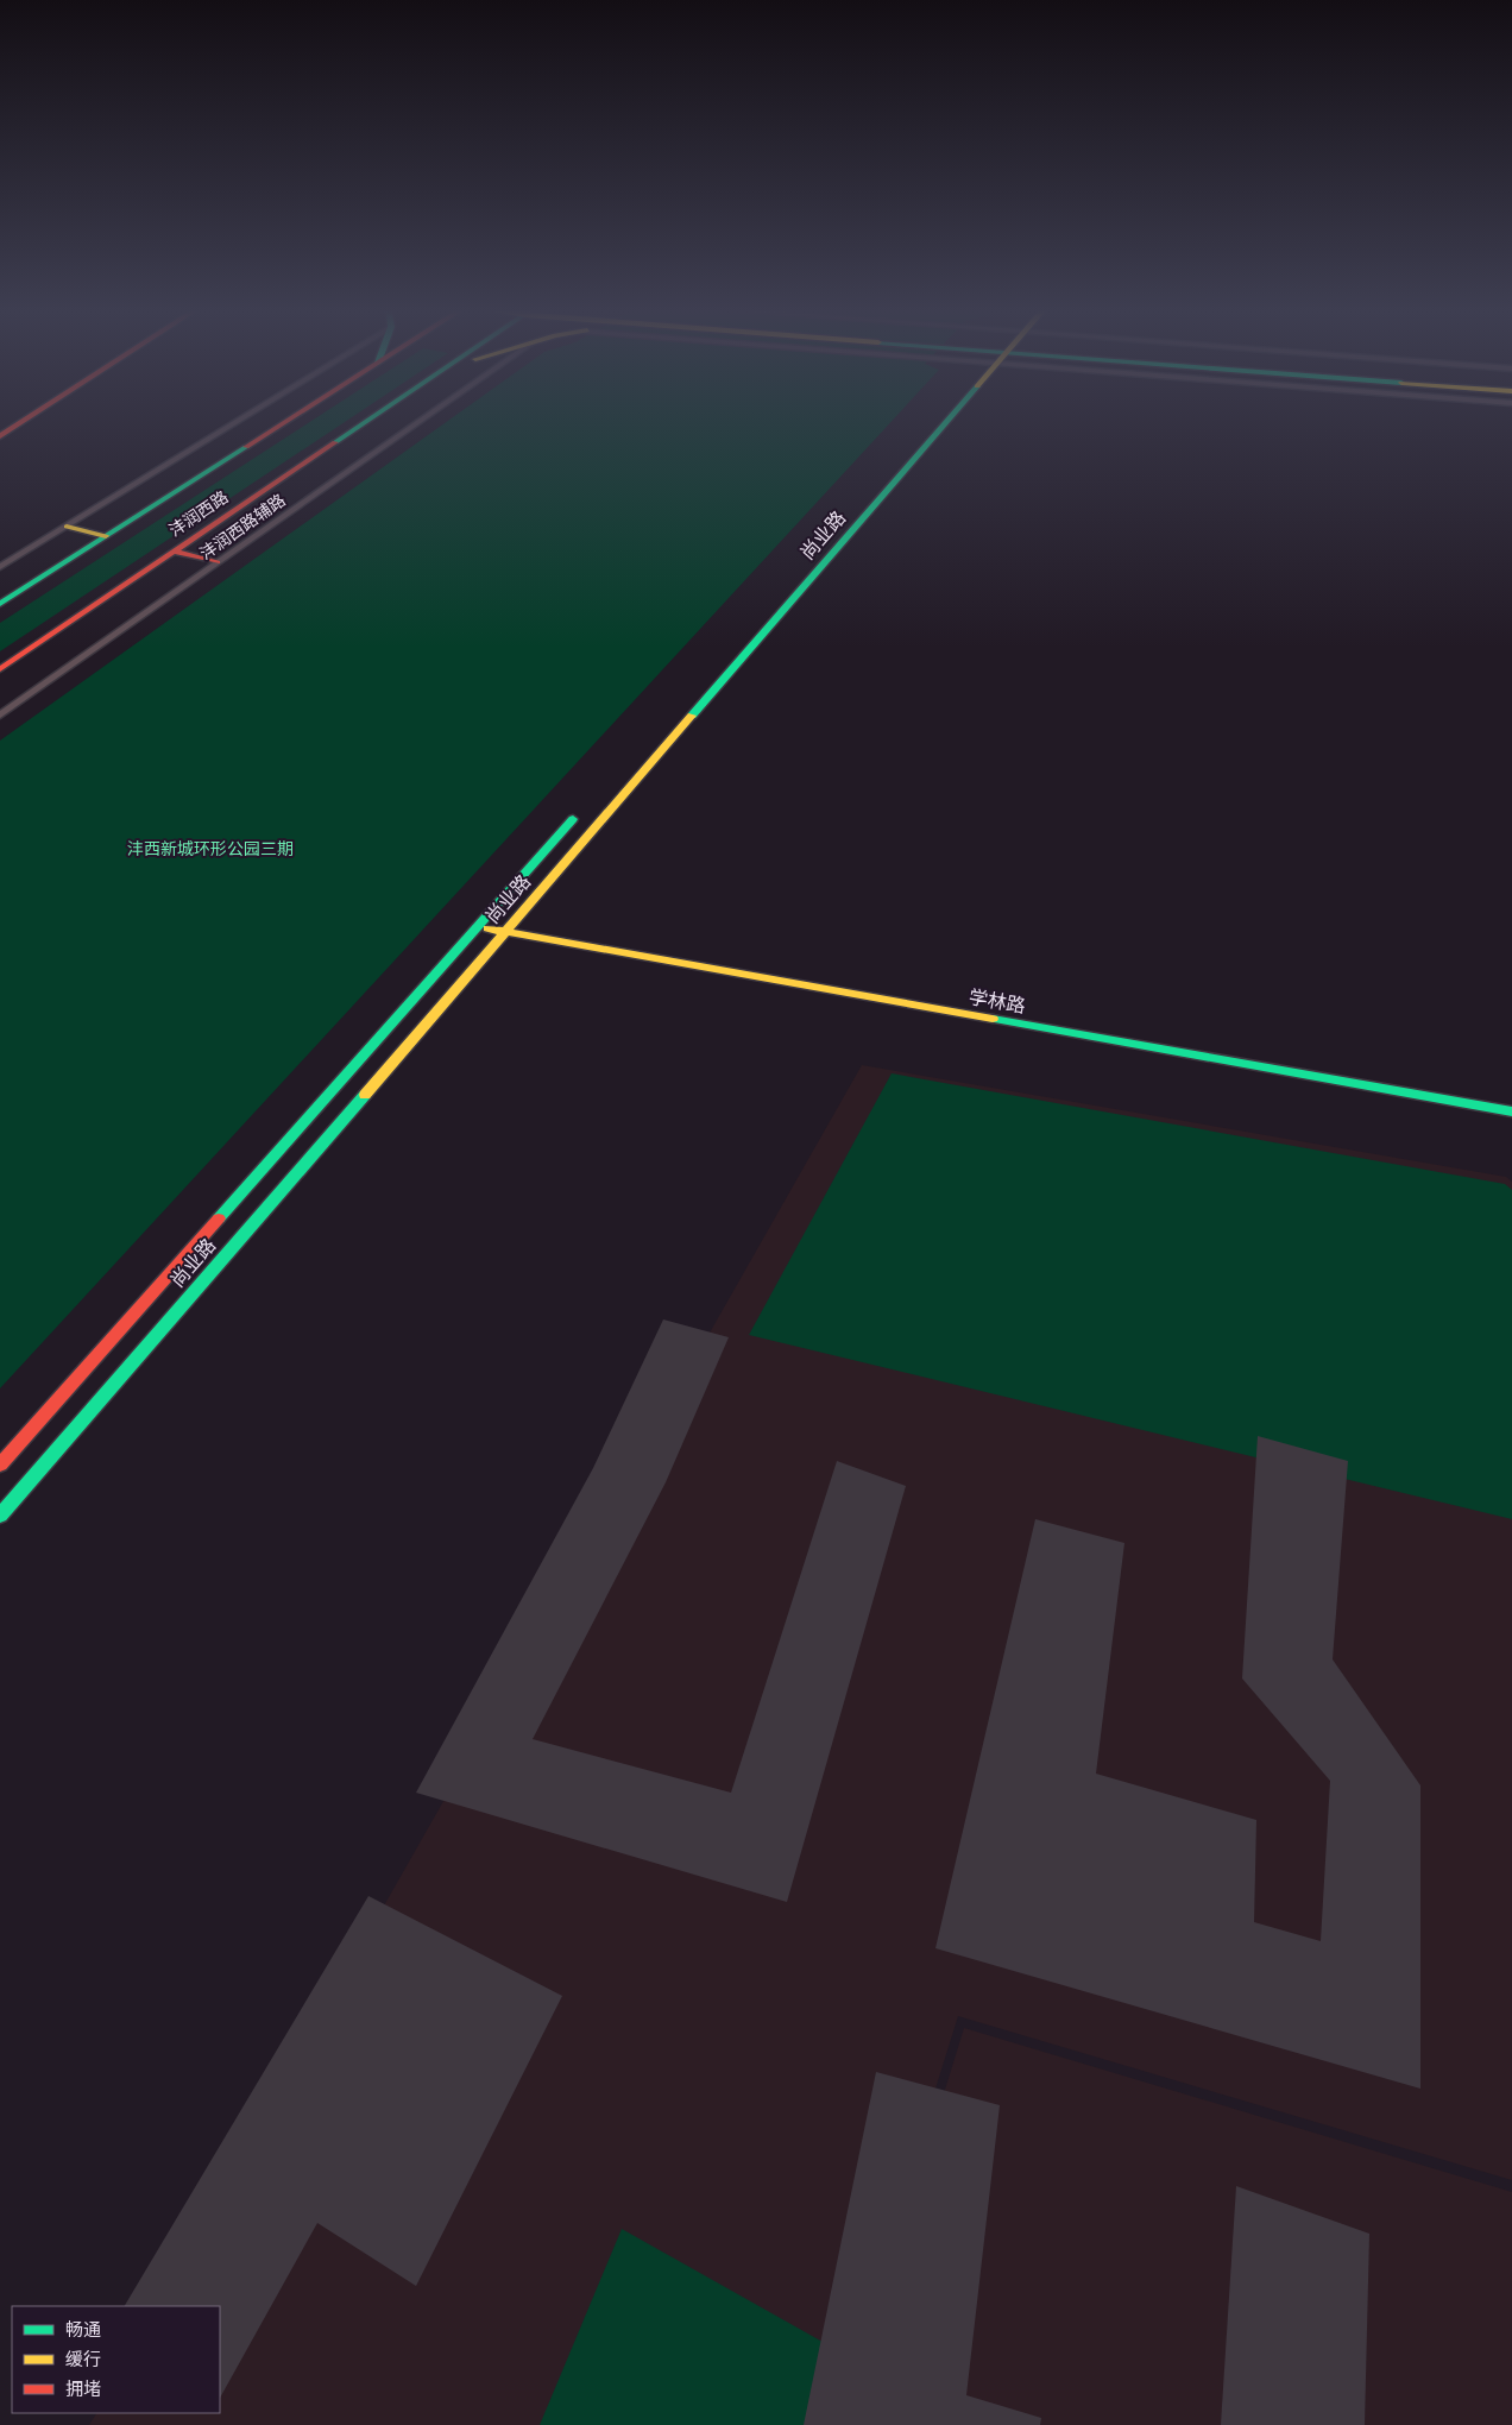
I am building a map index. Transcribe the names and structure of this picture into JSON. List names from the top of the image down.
{
  "streets": {
    "main road": ["沣润西路", "尚业路", "学林路"],
    "lane": ["沣润西路辅路"]
  },
  "crossings": [
    ["尚业路", "学林路"]
  ],
  "parks": ["沣西新城环形公园三期"],
  "legend": ["畅通", "缓行", "拥堵"]
}
